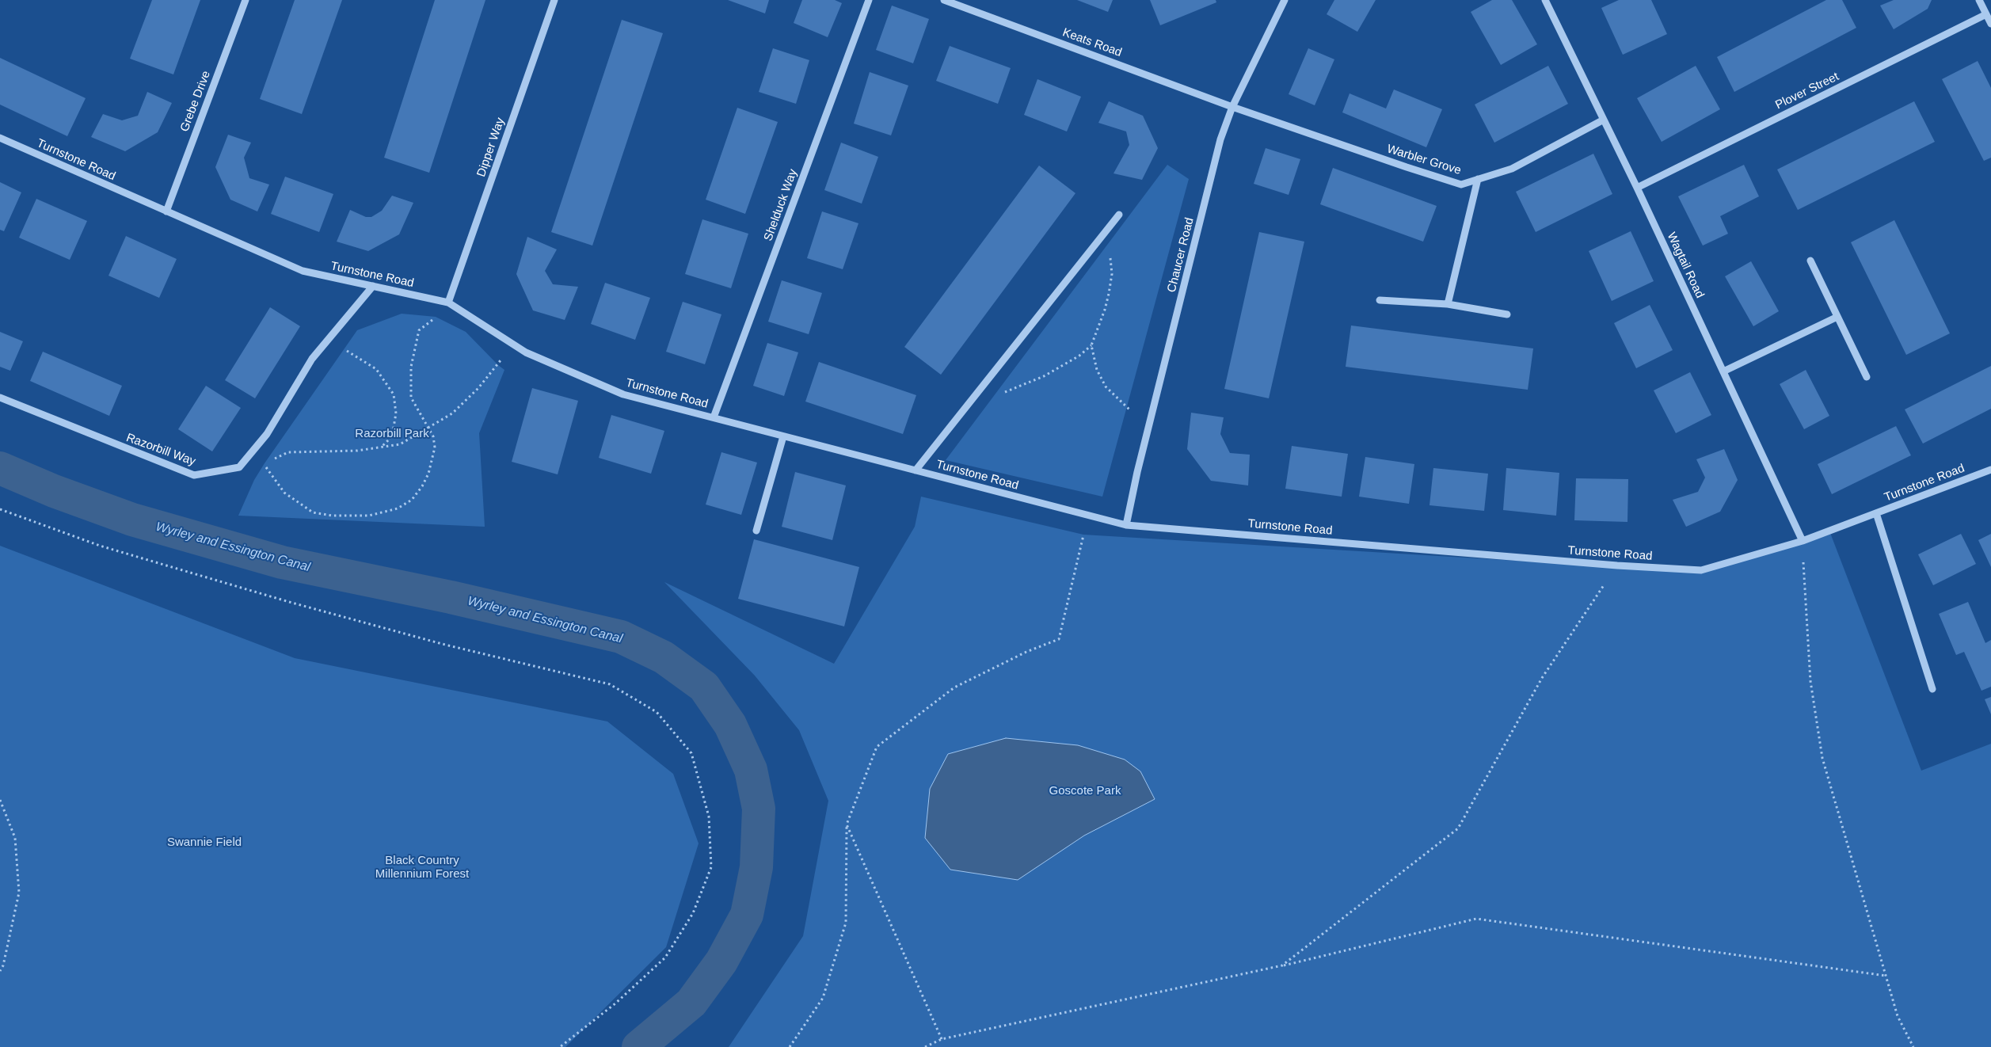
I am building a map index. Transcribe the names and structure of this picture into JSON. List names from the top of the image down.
{
  "streets": {
    "street": [
      "Keats Road",
      "Plover Street",
      "Grebe Drive",
      "Dipper Way",
      "Turnstone Road",
      "Warbler Grove",
      "Shelduck Way",
      "Chaucer Road",
      "Wagtail Road",
      "Razorbill Way"
    ]
  },
  "crossings": [
    ["Keats Road", "Warbler Grove"],
    ["Keats Road", "Chaucer Road"],
    ["Plover Street", "Wagtail Road"],
    ["Grebe Drive", "Turnstone Road"],
    ["Dipper Way", "Turnstone Road"],
    ["Turnstone Road", "Shelduck Way"],
    ["Turnstone Road", "Chaucer Road"],
    ["Turnstone Road", "Wagtail Road"],
    ["Warbler Grove", "Chaucer Road"],
    ["Warbler Grove", "Wagtail Road"]
  ],
  "water": ["Wyrley and Essington Canal"],
  "parks": [
    "Razorbill Park",
    "Goscote Park",
    "Swannie Field",
    "Black Country Millennium Forest"
  ]
}
